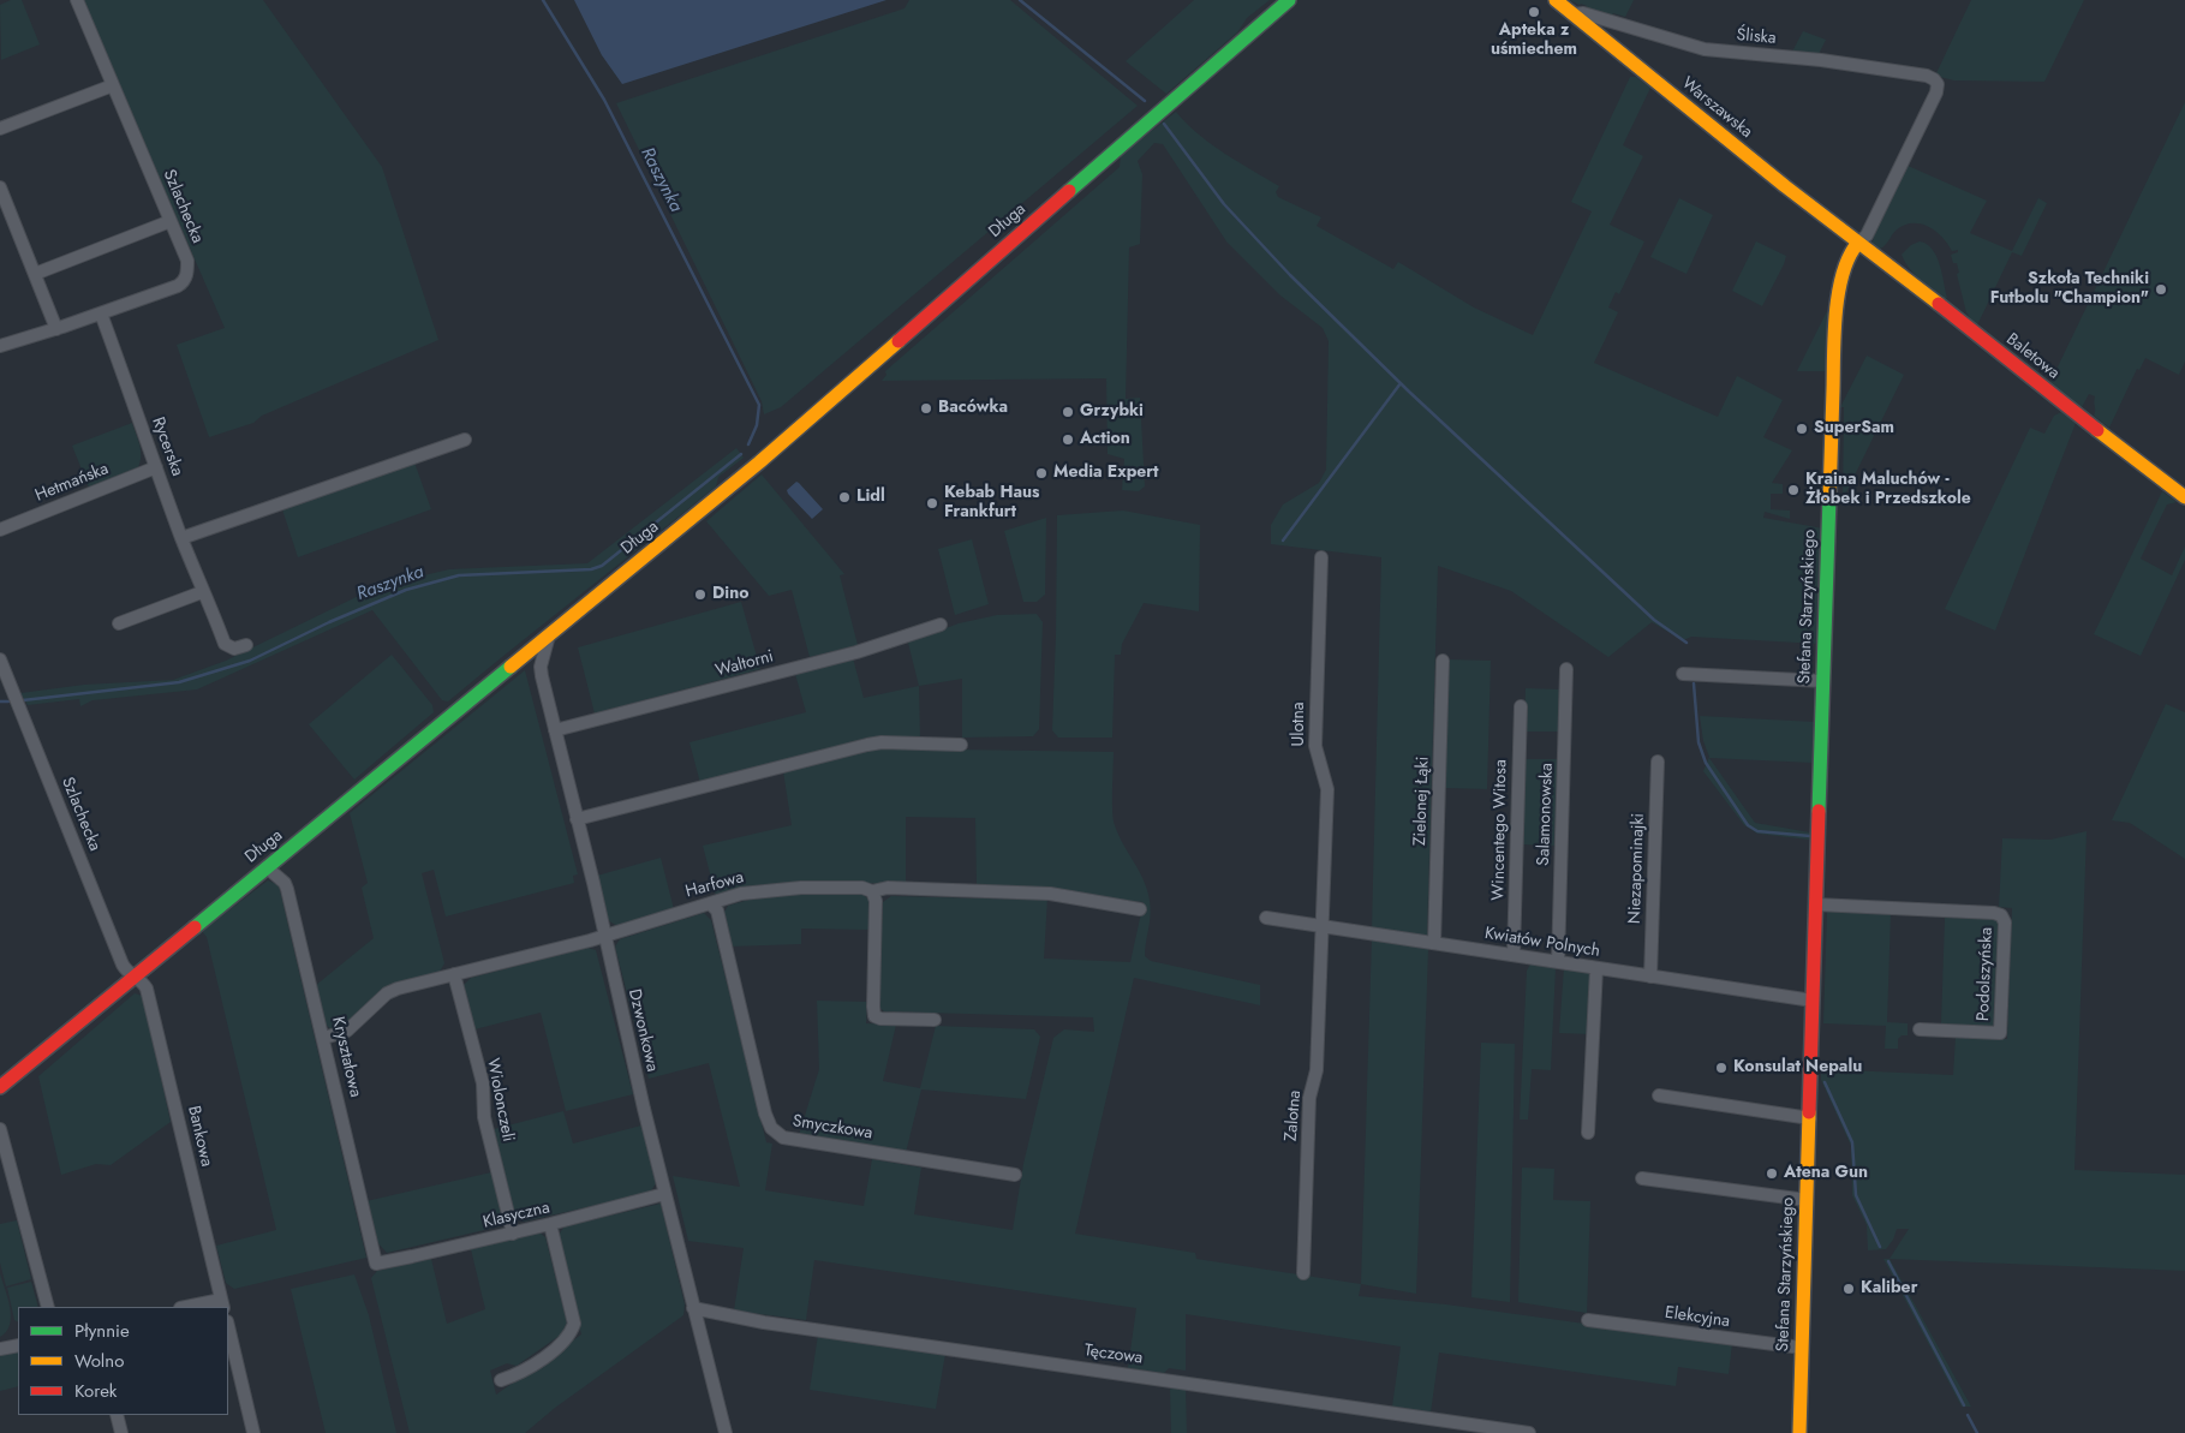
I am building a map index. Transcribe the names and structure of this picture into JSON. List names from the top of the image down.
{
  "streets": {
    "street": [
      "Śliska",
      "Warszawska",
      "Szlachecka",
      "Długa",
      "Baletowa",
      "Rycerska",
      "Hetmańska",
      "Stefana Starzyńskiego",
      "Waltorni",
      "Ulotna",
      "Zielonej Łąki",
      "Salamonowska",
      "Wincentego Witosa",
      "Niezapominajki",
      "Harfowa",
      "Kwiatów Polnych",
      "Podolszyńska",
      "Dzwonkowa",
      "Kryształowa",
      "Wiolonczeli",
      "Zalotna",
      "Smyczkowa",
      "Bankowa",
      "Klasyczna",
      "Elekcyjna",
      "Tęczowa"
    ]
  },
  "crossings": [
    ["Śliska", "Warszawska"],
    ["Śliska", "Stefana Starzyńskiego"],
    ["Warszawska", "Baletowa"],
    ["Warszawska", "Stefana Starzyńskiego"],
    ["Szlachecka", "Długa"],
    ["Szlachecka", "Rycerska"],
    ["Szlachecka", "Bankowa"],
    ["Długa", "Dzwonkowa"],
    ["Długa", "Kryształowa"],
    ["Długa", "Bankowa"],
    ["Baletowa", "Stefana Starzyńskiego"],
    ["Rycerska", "Hetmańska"],
    ["Stefana Starzyńskiego", "Kwiatów Polnych"],
    ["Stefana Starzyńskiego", "Podolszyńska"],
    ["Stefana Starzyńskiego", "Elekcyjna"],
    ["Waltorni", "Dzwonkowa"],
    ["Ulotna", "Kwiatów Polnych"],
    ["Ulotna", "Zalotna"],
    ["Zielonej Łąki", "Kwiatów Polnych"],
    ["Salamonowska", "Kwiatów Polnych"],
    ["Wincentego Witosa", "Kwiatów Polnych"],
    ["Niezapominajki", "Kwiatów Polnych"],
    ["Harfowa", "Dzwonkowa"],
    ["Harfowa", "Kryształowa"],
    ["Harfowa", "Wiolonczeli"],
    ["Harfowa", "Smyczkowa"],
    ["Kwiatów Polnych", "Zalotna"],
    ["Dzwonkowa", "Klasyczna"],
    ["Dzwonkowa", "Tęczowa"],
    ["Kryształowa", "Klasyczna"],
    ["Wiolonczeli", "Klasyczna"]
  ],
  "water": ["Raszynka"],
  "places": [
    "Apteka z uśmiechem",
    "Szkoła Techniki Futbolu \"Champion\"",
    "Bacówka",
    "Grzybki",
    "SuperSam",
    "Action",
    "Media Expert",
    "Kraina Maluchów - Żłobek i Przedszkole",
    "Lidl",
    "Kebab Haus Frankfurt",
    "Dino",
    "Konsulat Nepalu",
    "Atena Gun",
    "Kaliber"
  ],
  "legend": ["Płynnie", "Wolno", "Korek"]
}
